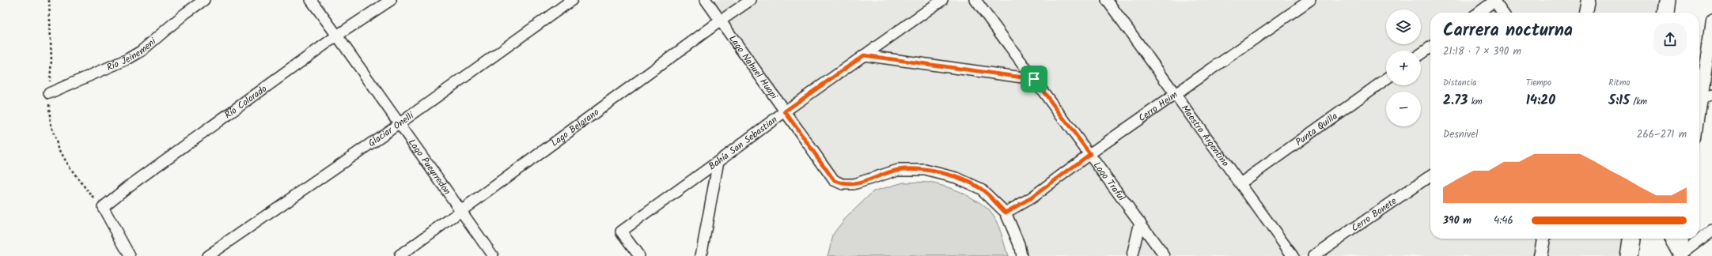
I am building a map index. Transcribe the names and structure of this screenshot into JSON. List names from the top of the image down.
{
  "streets": {
    "street": [
      "Río Jeinemeni",
      "Lago Nahuel Huapi",
      "Río Colorado",
      "Cerro Heim",
      "Lago Belgrano",
      "Glaciar Onelli",
      "Punta Quilla",
      "Maestro Argentino",
      "Bahía San Sebastian",
      "Lago Pueyrredon",
      "Lago Traful",
      "Cerro Bonete"
    ]
  },
  "crossings": [
    ["Lago Nahuel Huapi", "Cerro Heim"],
    ["Lago Nahuel Huapi", "Lago Belgrano"],
    ["Lago Nahuel Huapi", "Bahía San Sebastian"],
    ["Río Colorado", "Lago Pueyrredon"],
    ["Cerro Heim", "Maestro Argentino"],
    ["Cerro Heim", "Lago Traful"],
    ["Lago Belgrano", "Lago Pueyrredon"],
    ["Glaciar Onelli", "Lago Pueyrredon"],
    ["Punta Quilla", "Maestro Argentino"]
  ],
  "page": {
    "map_buttons": ["+", "−"],
    "heading": ["Carrera nocturna", "21:18 · 7 × 390 m"],
    "stats": [
      ["Distancia", "2.73 km"],
      ["Tiempo", "14:20"],
      ["Ritmo", "5:15 /km"]
    ],
    "chart": ["Desnivel", "266–271 m"],
    "list": [
      {
        "name": "390 m",
        "note": "4:46"
      }
    ]
  }
}
